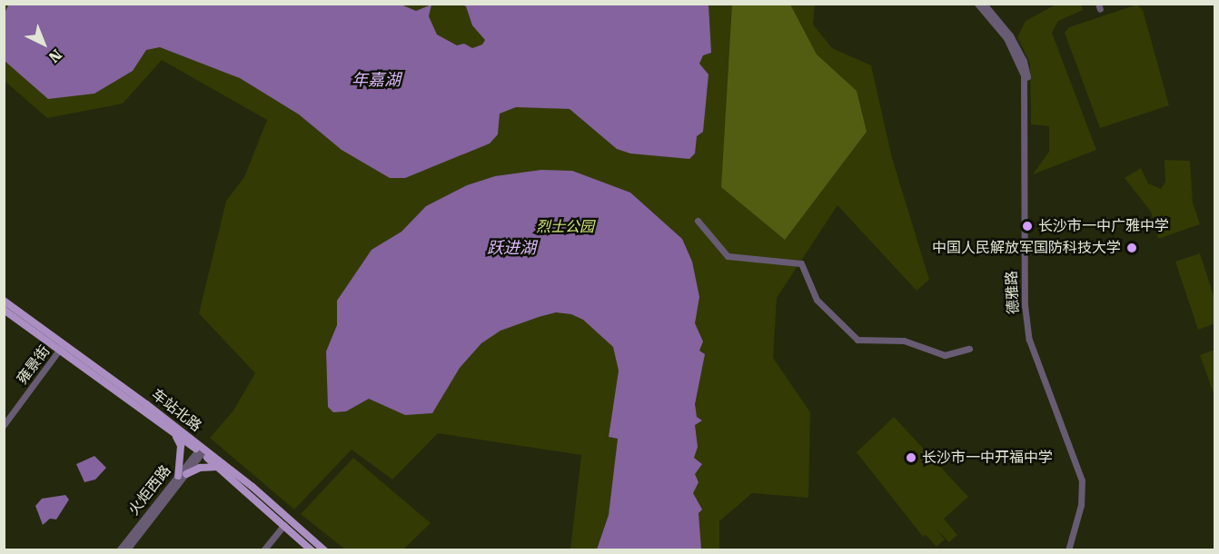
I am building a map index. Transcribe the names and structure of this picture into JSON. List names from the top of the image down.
{
  "streets": {
    "main road": ["车站北路"],
    "street": ["德雅路", "雍景街", "火炬西路"]
  },
  "crossings": [
    ["雍景街", "车站北路"],
    ["车站北路", "火炬西路"]
  ],
  "water": ["年嘉湖", "跃进湖"],
  "parks": ["烈士公园"],
  "places": ["长沙市一中广雅中学", "中国人民解放军国防科技大学", "长沙市一中开福中学"],
  "north": "bottom right"
}
